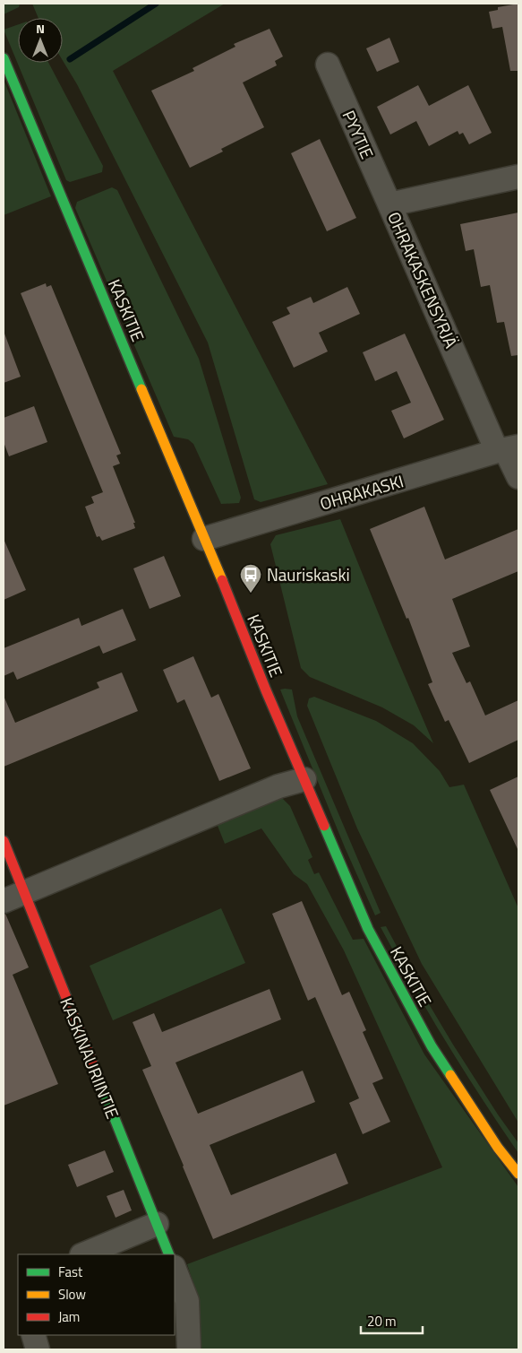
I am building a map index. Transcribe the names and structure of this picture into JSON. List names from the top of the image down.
{
  "streets": {
    "street": [
      "PYYTIE",
      "OHRAKASKENSYRJÄ",
      "KASKITIE",
      "OHRAKASKI",
      "KASKINAURIINTIE"
    ]
  },
  "crossings": [
    ["PYYTIE", "OHRAKASKENSYRJÄ"],
    ["OHRAKASKENSYRJÄ", "OHRAKASKI"],
    ["KASKITIE", "OHRAKASKI"]
  ],
  "places": {
    "bus stop": ["Nauriskaski"]
  },
  "legend": ["Fast", "Slow", "Jam"],
  "scale_bar": "20 m",
  "north": "top"
}
